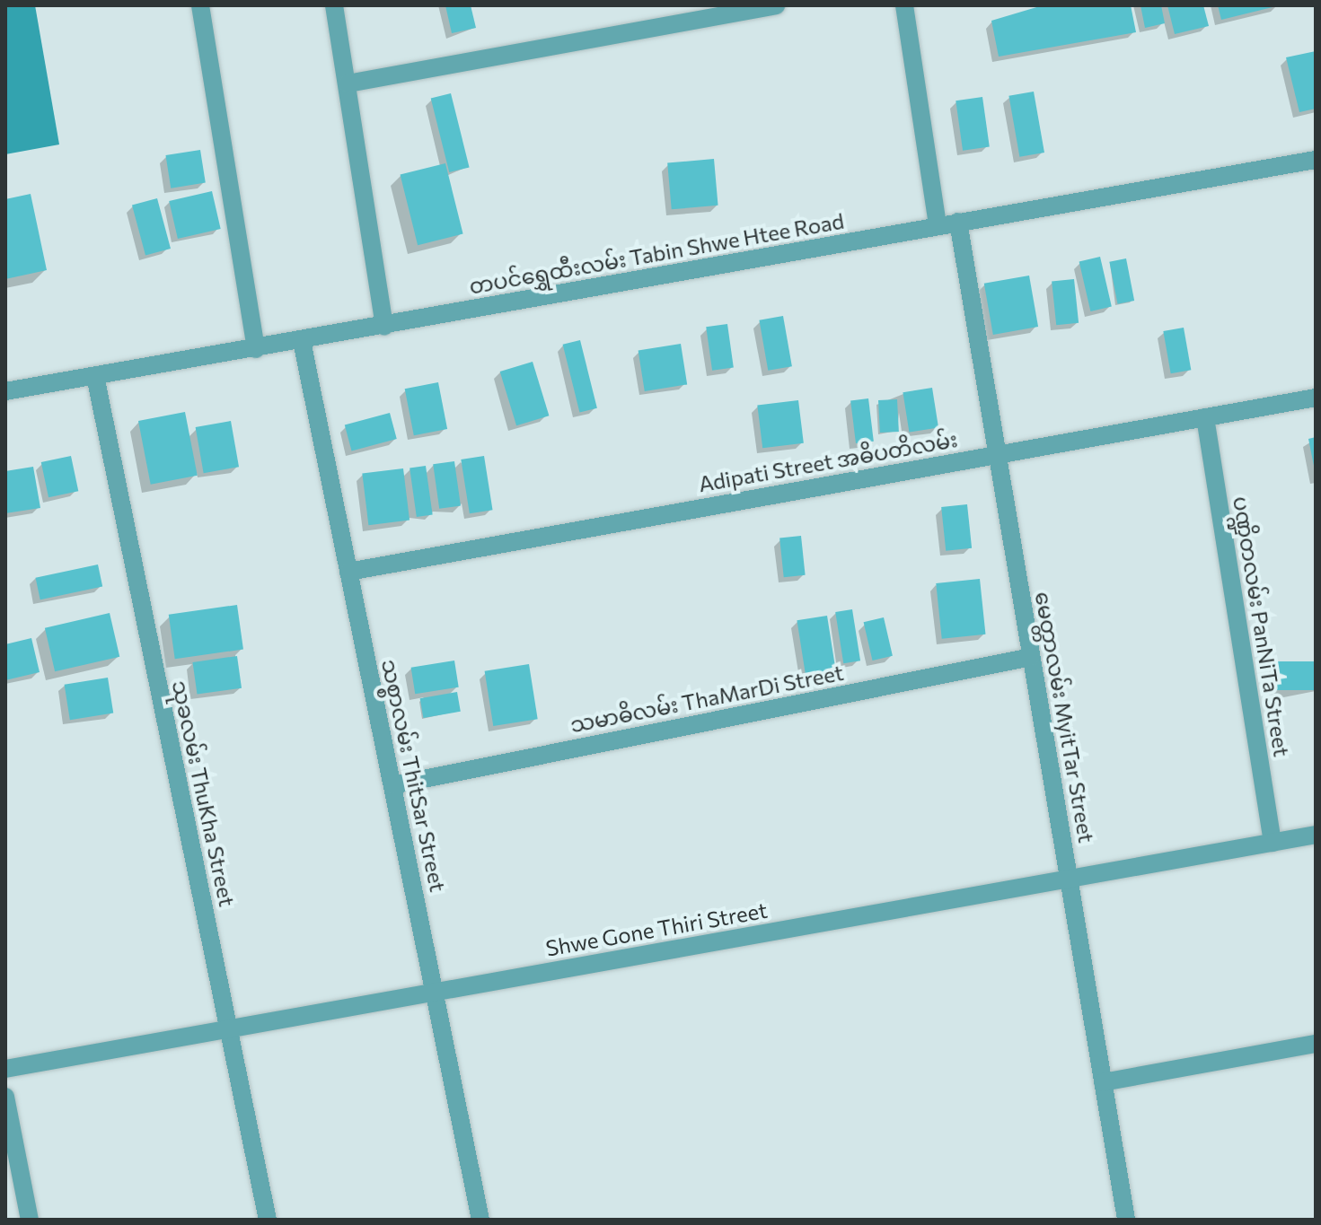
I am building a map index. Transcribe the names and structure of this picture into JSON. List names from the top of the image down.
{
  "streets": {
    "street": [
      "တပင်ရွှေထီးလမ်း Tabin Shwe Htee Road",
      "Adipati Street အဓိပတိလမ်း",
      "ပဏ္ဍိတလမ်း PanNiTa Street",
      "သမာဓိလမ်း ThaMarDi Street",
      "မေတ္တာလမ်း MyitTar Street",
      "သစ္စာလမ်း ThitSar Street",
      "သုခလမ်း ThuKha Street",
      "Shwe Gone Thiri Street"
    ]
  },
  "crossings": [
    ["တပင်ရွှေထီးလမ်း Tabin Shwe Htee Road", "မေတ္တာလမ်း MyitTar Street"],
    ["တပင်ရွှေထီးလမ်း Tabin Shwe Htee Road", "သစ္စာလမ်း ThitSar Street"],
    ["တပင်ရွှေထီးလမ်း Tabin Shwe Htee Road", "သုခလမ်း ThuKha Street"],
    ["Adipati Street အဓိပတိလမ်း", "ပဏ္ဍိတလမ်း PanNiTa Street"],
    ["Adipati Street အဓိပတိလမ်း", "မေတ္တာလမ်း MyitTar Street"],
    ["Adipati Street အဓိပတိလမ်း", "သစ္စာလမ်း ThitSar Street"],
    ["ပဏ္ဍိတလမ်း PanNiTa Street", "Shwe Gone Thiri Street"],
    ["သမာဓိလမ်း ThaMarDi Street", "မေတ္တာလမ်း MyitTar Street"],
    ["သမာဓိလမ်း ThaMarDi Street", "သစ္စာလမ်း ThitSar Street"],
    ["မေတ္တာလမ်း MyitTar Street", "Shwe Gone Thiri Street"],
    ["သစ္စာလမ်း ThitSar Street", "Shwe Gone Thiri Street"],
    ["သုခလမ်း ThuKha Street", "Shwe Gone Thiri Street"]
  ]
}
